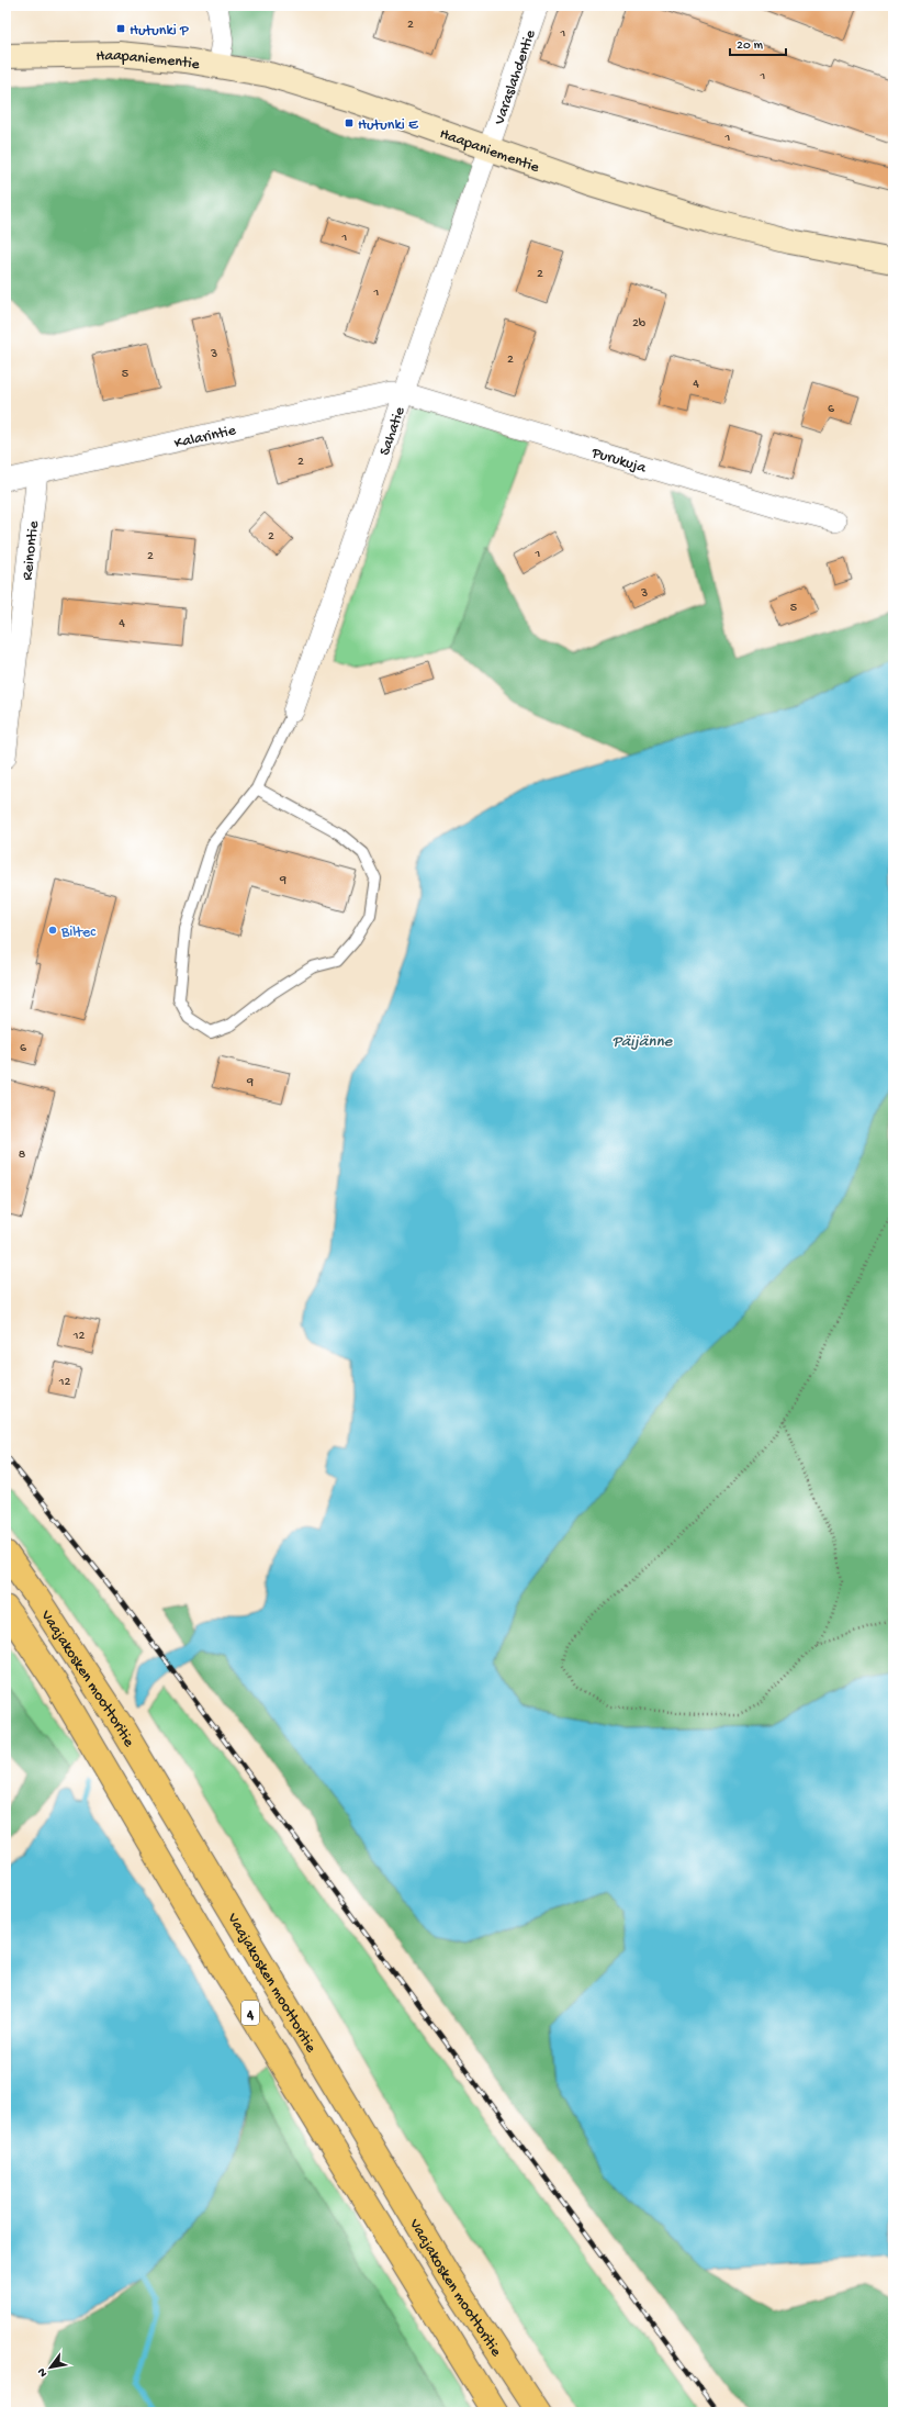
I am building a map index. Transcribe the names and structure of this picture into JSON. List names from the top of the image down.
{
  "streets": {
    "highway": ["Vaajakosken moottoritie", "4"],
    "street": [
      "Haapaniementie",
      "Varaslahdentie",
      "Sahatie",
      "Kalarintie",
      "Purukuja",
      "Reinontie"
    ]
  },
  "crossings": [
    ["Haapaniementie", "Varaslahdentie"],
    ["Haapaniementie", "Sahatie"],
    ["Varaslahdentie", "Sahatie"],
    ["Sahatie", "Kalarintie"],
    ["Sahatie", "Purukuja"],
    ["Kalarintie", "Purukuja"],
    ["Kalarintie", "Reinontie"]
  ],
  "water": ["Päijänne"],
  "places": {
    "transit": ["Hutunki P", "Hutunki E"],
    "other": ["Biltec"]
  },
  "house_numbers": [
    "2",
    "1",
    "1",
    "1",
    "1",
    "2",
    "1",
    "2b",
    "3",
    "2",
    "5",
    "4",
    "6",
    "2",
    "2",
    "1",
    "2",
    "3",
    "5",
    "4",
    "9",
    "6",
    "9",
    "8",
    "12",
    "12"
  ],
  "scale_bar": "20 m",
  "north": "bottom left"
}
